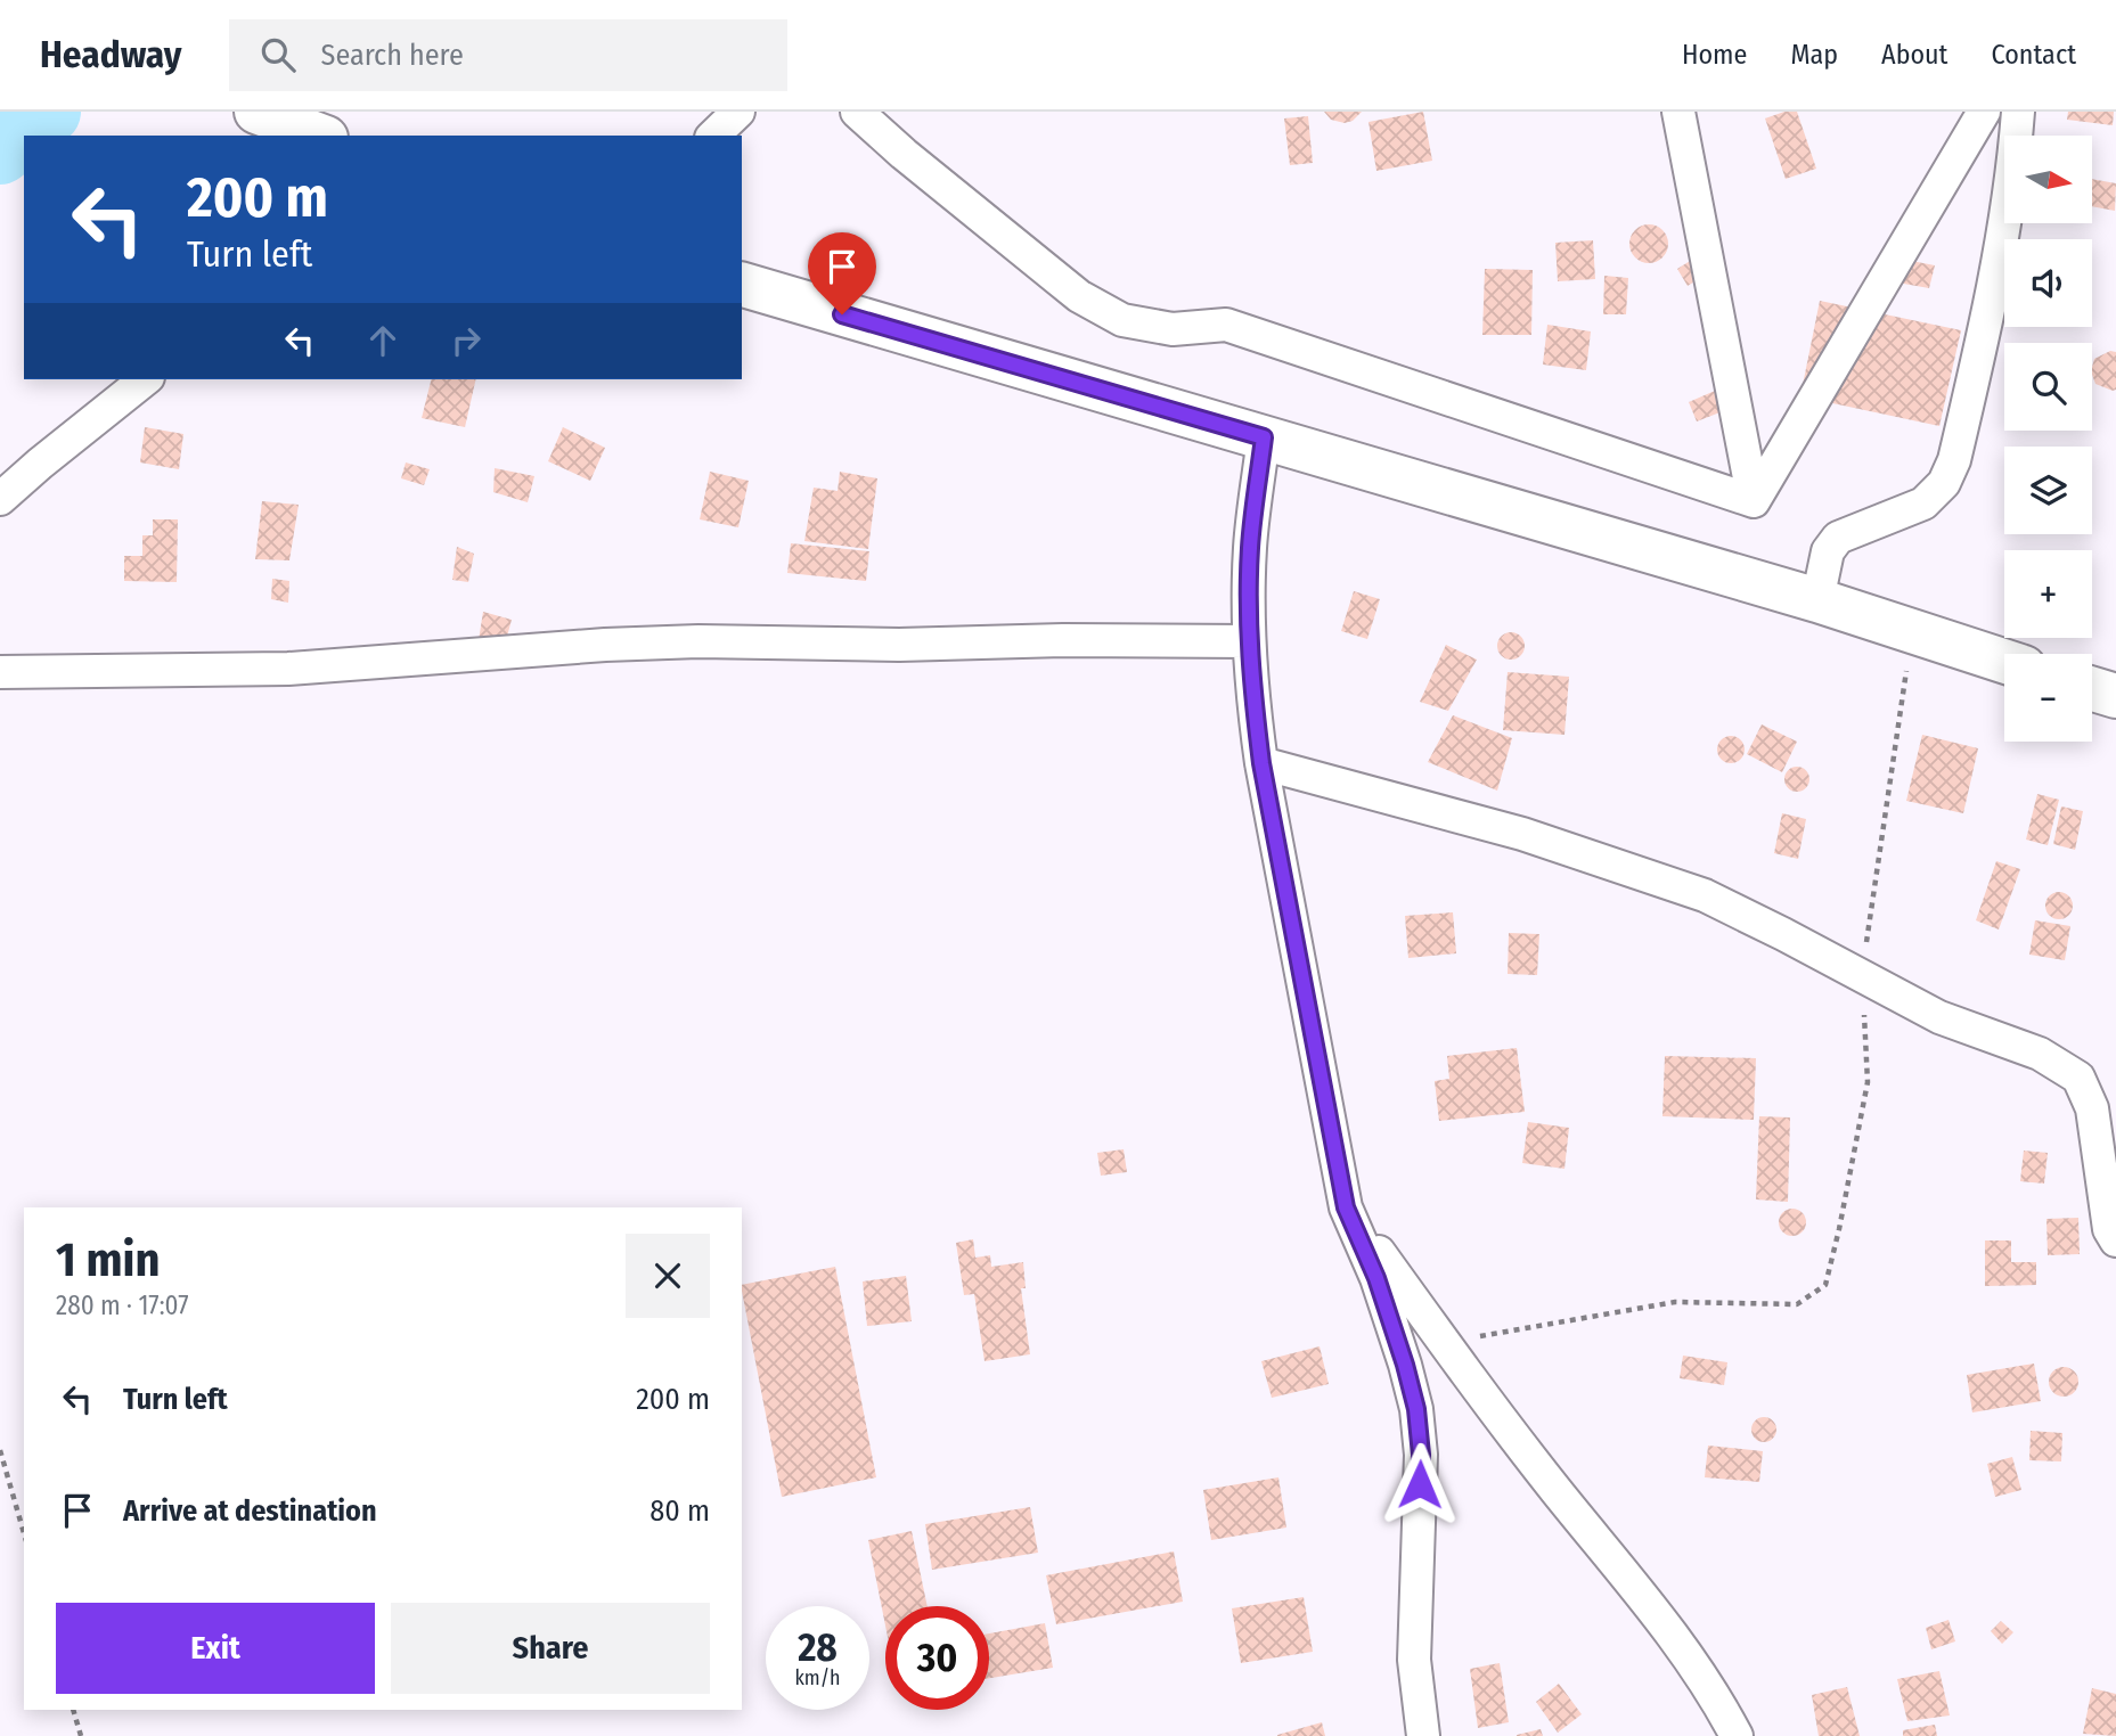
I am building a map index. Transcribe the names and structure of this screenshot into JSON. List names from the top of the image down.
{
  "north": "right",
  "page": {
    "header": "Headway",
    "search": "Search here",
    "nav": [
      "Home",
      "Map",
      "About",
      "Contact"
    ],
    "map_buttons": ["+", "−"],
    "turn": ["200 m", "Turn left"],
    "heading": ["1 min", "280 m · 17:07"],
    "list": [
      {
        "name": "Turn left",
        "value": "200 m"
      },
      {
        "name": "Arrive at destination",
        "value": "80 m"
      }
    ],
    "buttons": ["Exit", "Share"],
    "speed": "28 km/h",
    "limit": "30"
  }
}
